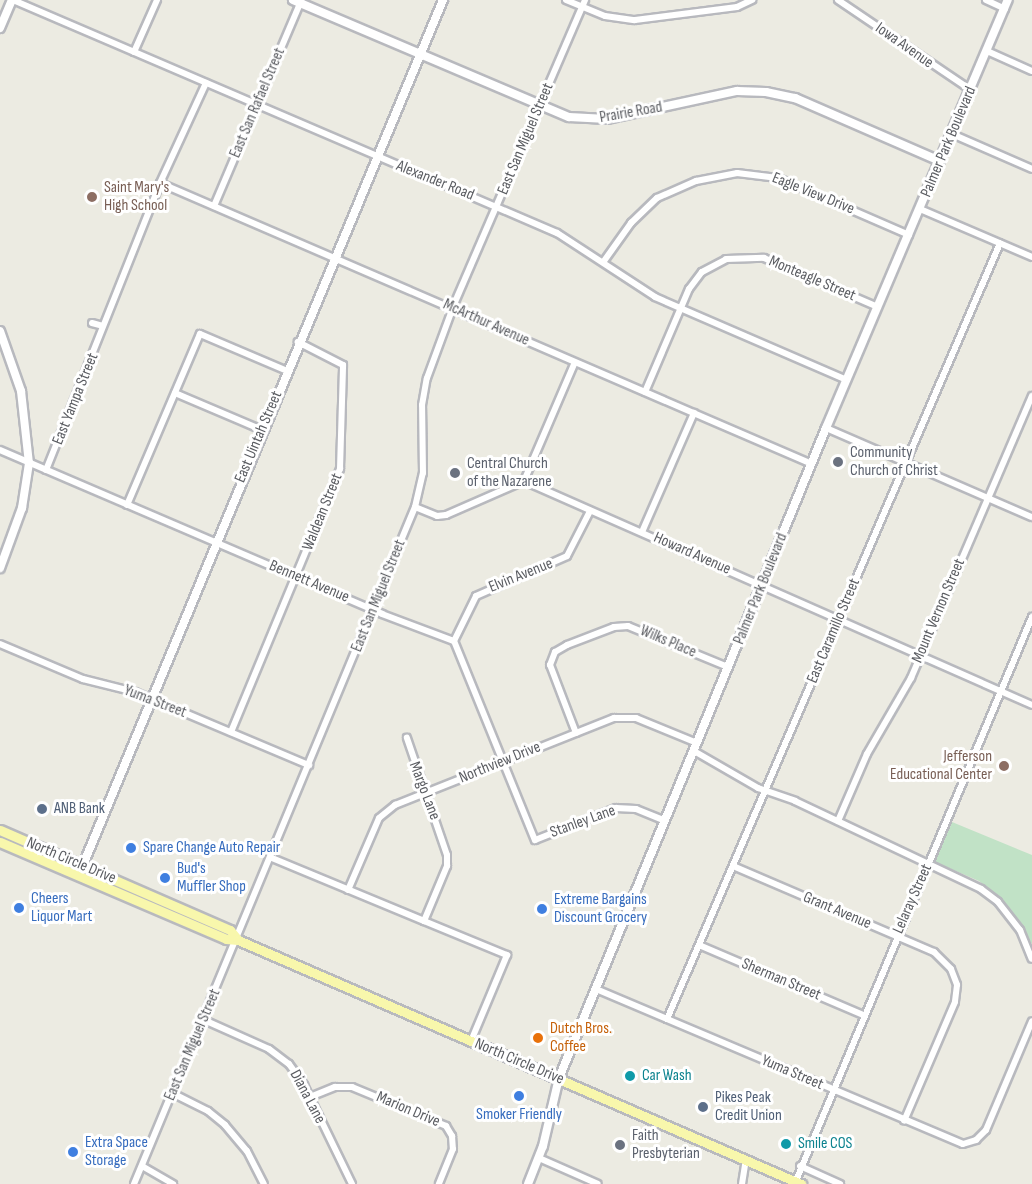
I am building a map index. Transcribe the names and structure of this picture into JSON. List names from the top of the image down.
{
  "streets": {
    "main road": [
      "Prairie Road",
      "Palmer Park Boulevard",
      "East Uintah Street",
      "North Circle Drive"
    ],
    "street": [
      "Iowa Avenue",
      "East San Rafael Street",
      "East San Miguel Street",
      "Alexander Road",
      "Eagle View Drive",
      "Monteagle Street",
      "McArthur Avenue",
      "East Yampa Street",
      "Waldean Street",
      "Howard Avenue",
      "Elvin Avenue",
      "Bennett Avenue",
      "Mount Vernon Street",
      "East Caramillo Street",
      "Wilks Place",
      "Yuma Street",
      "Northview Drive",
      "Margo Lane",
      "Stanley Lane",
      "Lelaray Street",
      "Grant Avenue",
      "Sherman Street",
      "Diana Lane",
      "Marion Drive"
    ]
  },
  "crossings": [
    ["Iowa Avenue", "Palmer Park Boulevard"],
    ["East San Rafael Street", "Prairie Road"],
    ["East San Rafael Street", "Alexander Road"],
    ["East San Rafael Street", "McArthur Avenue"],
    ["Prairie Road", "East San Miguel Street"],
    ["Prairie Road", "Palmer Park Boulevard"],
    ["Prairie Road", "East Uintah Street"],
    ["East San Miguel Street", "Alexander Road"],
    ["East San Miguel Street", "McArthur Avenue"],
    ["East San Miguel Street", "Bennett Avenue"],
    ["East San Miguel Street", "Yuma Street"],
    ["East San Miguel Street", "North Circle Drive"],
    ["East San Miguel Street", "Diana Lane"],
    ["Palmer Park Boulevard", "Alexander Road"],
    ["Palmer Park Boulevard", "Eagle View Drive"],
    ["Palmer Park Boulevard", "Monteagle Street"],
    ["Palmer Park Boulevard", "McArthur Avenue"],
    ["Palmer Park Boulevard", "Howard Avenue"],
    ["Palmer Park Boulevard", "Wilks Place"],
    ["Palmer Park Boulevard", "Yuma Street"],
    ["Palmer Park Boulevard", "Northview Drive"],
    ["Palmer Park Boulevard", "Stanley Lane"],
    ["Palmer Park Boulevard", "North Circle Drive"],
    ["Alexander Road", "Eagle View Drive"],
    ["Alexander Road", "Monteagle Street"],
    ["Alexander Road", "East Yampa Street"],
    ["Alexander Road", "East Uintah Street"],
    ["Monteagle Street", "McArthur Avenue"],
    ["McArthur Avenue", "East Yampa Street"],
    ["McArthur Avenue", "East Uintah Street"],
    ["East Yampa Street", "Bennett Avenue"],
    ["East Uintah Street", "Waldean Street"],
    ["East Uintah Street", "Bennett Avenue"],
    ["East Uintah Street", "Yuma Street"],
    ["East Uintah Street", "North Circle Drive"],
    ["Waldean Street", "Bennett Avenue"],
    ["Waldean Street", "Yuma Street"],
    ["Howard Avenue", "Elvin Avenue"],
    ["Howard Avenue", "Mount Vernon Street"],
    ["Howard Avenue", "East Caramillo Street"],
    ["Howard Avenue", "Lelaray Street"],
    ["Elvin Avenue", "Bennett Avenue"],
    ["Mount Vernon Street", "Northview Drive"],
    ["East Caramillo Street", "Yuma Street"],
    ["East Caramillo Street", "Northview Drive"],
    ["East Caramillo Street", "Grant Avenue"],
    ["East Caramillo Street", "Sherman Street"],
    ["Wilks Place", "Northview Drive"],
    ["Yuma Street", "Lelaray Street"],
    ["Yuma Street", "Grant Avenue"],
    ["Northview Drive", "Margo Lane"],
    ["Northview Drive", "Stanley Lane"],
    ["Northview Drive", "Lelaray Street"],
    ["North Circle Drive", "Lelaray Street"],
    ["Lelaray Street", "Grant Avenue"],
    ["Lelaray Street", "Sherman Street"],
    ["Diana Lane", "Marion Drive"]
  ],
  "places": [
    "Saint Mary's High School",
    "Community Church of Christ",
    "Central Church of the Nazarene",
    "Jefferson Educational Center",
    "ANB Bank",
    "Spare Change Auto Repair",
    "Bud's Muffler Shop",
    "Cheers Liquor Mart",
    "Extreme Bargains Discount Grocery",
    "Dutch Bros. Coffee",
    "Car Wash",
    "Smoker Friendly",
    "Pikes Peak Credit Union",
    "Smile COS",
    "Faith Presbyterian",
    "Extra Space Storage"
  ]
}
